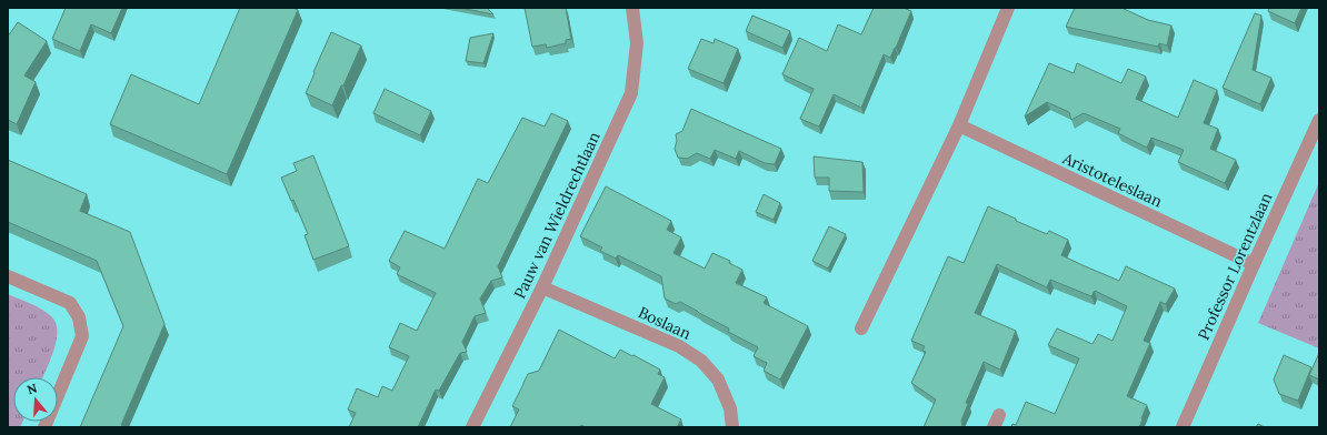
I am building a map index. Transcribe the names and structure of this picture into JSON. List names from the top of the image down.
{
  "streets": {
    "street": [
      "Aristoteleslaan",
      "Pauw van Wieldrechtlaan",
      "Professor Lorentzlaan",
      "Boslaan"
    ]
  },
  "crossings": [
    ["Aristoteleslaan", "Professor Lorentzlaan"],
    ["Pauw van Wieldrechtlaan", "Boslaan"]
  ],
  "north": "top"
}
